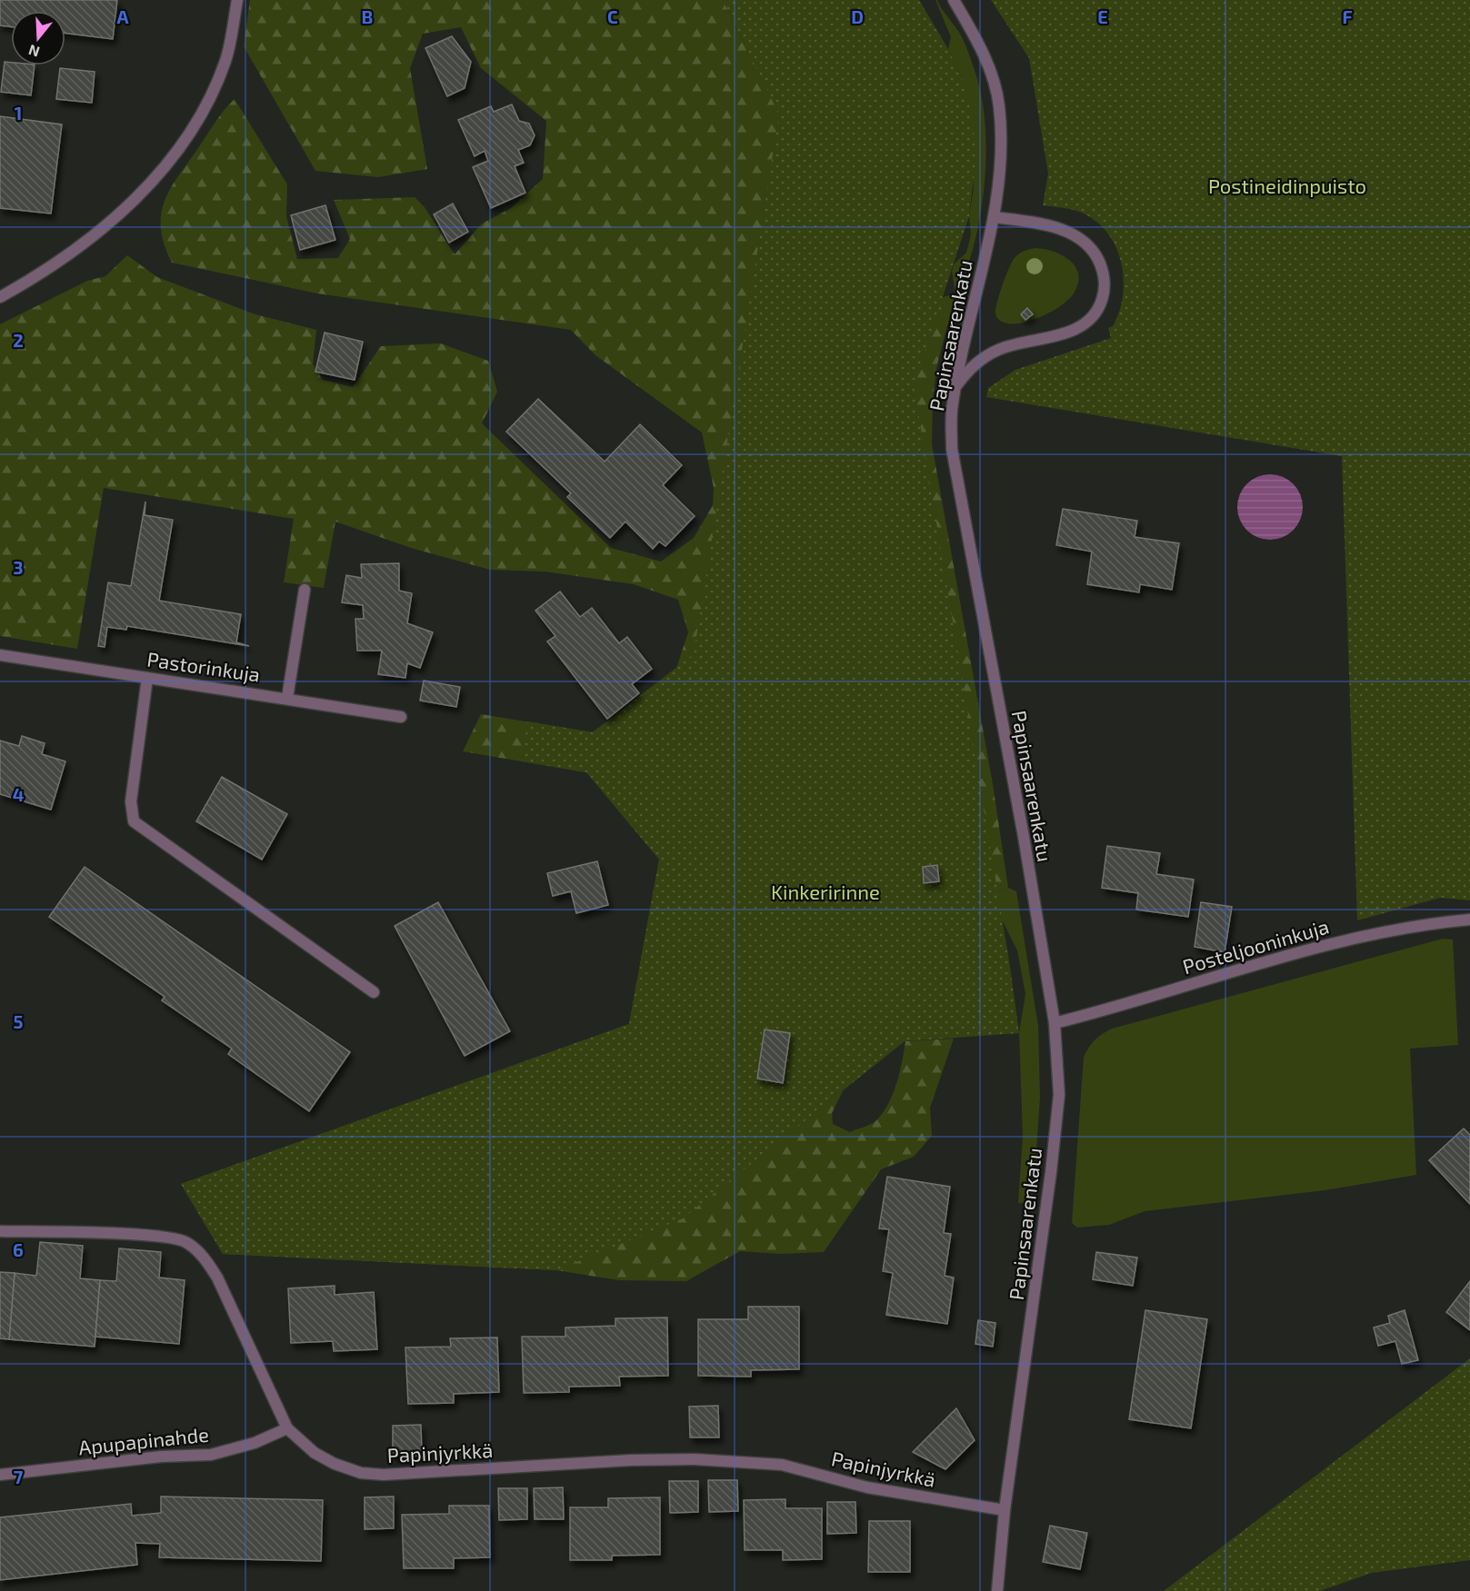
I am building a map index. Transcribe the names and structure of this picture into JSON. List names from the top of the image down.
{
  "streets": {
    "street": [
      "Papinsaarenkatu",
      "Pastorinkuja",
      "Posteljooninkuja",
      "Apupapinahde",
      "Papinjyrkkä"
    ]
  },
  "crossings": [
    ["Papinsaarenkatu", "Posteljooninkuja"],
    ["Papinsaarenkatu", "Papinjyrkkä"],
    ["Apupapinahde", "Papinjyrkkä"]
  ],
  "parks": ["Postineidinpuisto", "Kinkeririnne"],
  "north": "bottom",
  "grid": {
    "columns": [
      "A",
      "B",
      "C",
      "D",
      "E",
      "F"
    ],
    "rows": [
      "1",
      "2",
      "3",
      "4",
      "5",
      "6",
      "7"
    ]
  }
}
